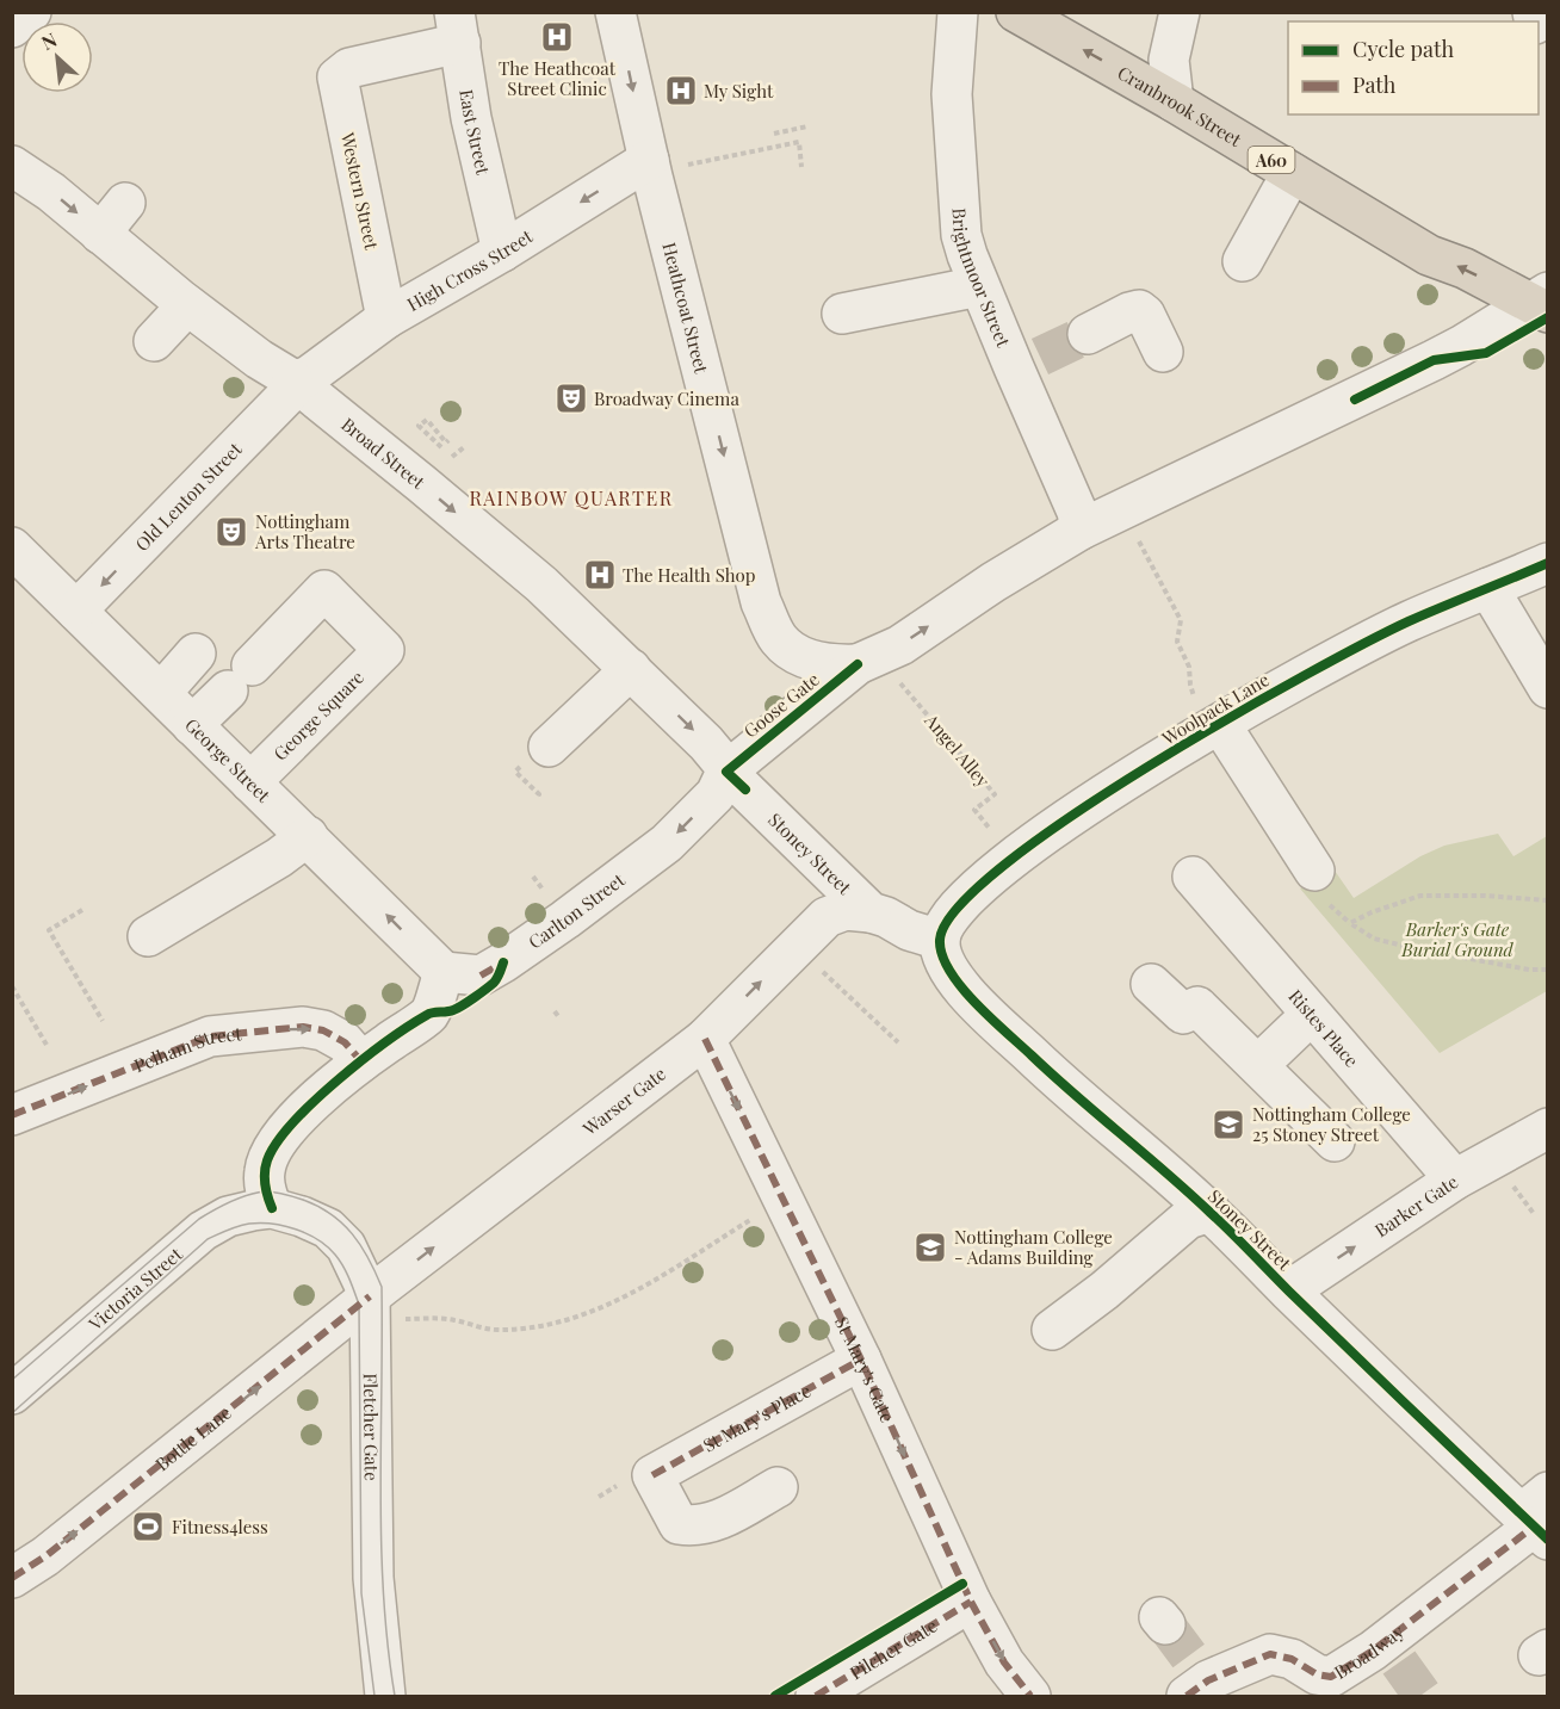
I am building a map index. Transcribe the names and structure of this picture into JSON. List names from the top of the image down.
{
  "streets": {
    "highway": ["Cranbrook Street", "A60"],
    "street": [
      "East Street",
      "Western Street",
      "High Cross Street",
      "Brightmoor Street",
      "Heathcoat Street",
      "Broad Street",
      "Old Lenton Street",
      "Goose Gate",
      "Woolpack Lane",
      "George Square",
      "George Street",
      "Stoney Street",
      "Carlton Street",
      "Ristes Place",
      "Pelham Street",
      "Warser Gate",
      "Barker Gate",
      "Victoria Street",
      "St Mary's Gate",
      "St Mary's Place",
      "Fletcher Gate",
      "Bottle Lane",
      "Pilcher Gate",
      "Broadway"
    ],
    "path": ["Angel Alley"]
  },
  "crossings": [
    ["Cranbrook Street", "Goose Gate"],
    ["East Street", "Western Street"],
    ["East Street", "High Cross Street"],
    ["Western Street", "High Cross Street"],
    ["High Cross Street", "Heathcoat Street"],
    ["High Cross Street", "Broad Street"],
    ["High Cross Street", "Old Lenton Street"],
    ["Brightmoor Street", "Goose Gate"],
    ["Heathcoat Street", "Goose Gate"],
    ["Heathcoat Street", "Angel Alley"],
    ["Broad Street", "Old Lenton Street"],
    ["Broad Street", "Goose Gate"],
    ["Broad Street", "Stoney Street"],
    ["Broad Street", "Carlton Street"],
    ["Old Lenton Street", "George Street"],
    ["Goose Gate", "Angel Alley"],
    ["Goose Gate", "Stoney Street"],
    ["Goose Gate", "Carlton Street"],
    ["Woolpack Lane", "Angel Alley"],
    ["Woolpack Lane", "Stoney Street"],
    ["George Square", "George Street"],
    ["George Street", "Carlton Street"],
    ["Stoney Street", "Carlton Street"],
    ["Stoney Street", "Warser Gate"],
    ["Stoney Street", "Barker Gate"],
    ["Stoney Street", "Broadway"],
    ["Ristes Place", "Barker Gate"],
    ["Warser Gate", "St Mary's Gate"],
    ["Warser Gate", "Fletcher Gate"],
    ["Warser Gate", "Bottle Lane"],
    ["Victoria Street", "Fletcher Gate"],
    ["St Mary's Gate", "St Mary's Place"],
    ["St Mary's Gate", "Pilcher Gate"],
    ["Fletcher Gate", "Bottle Lane"]
  ],
  "one_way": [
    "Cranbrook Street",
    "High Cross Street",
    "Heathcoat Street",
    "Broad Street",
    "Old Lenton Street",
    "Carlton Street",
    "Warser Gate",
    "St Mary's Gate",
    "Bottle Lane"
  ],
  "districts": ["RAINBOW QUARTER"],
  "parks": ["Barker's Gate Burial Ground"],
  "places": {
    "hospital": ["The Heathcoat Street Clinic", "My Sight", "The Health Shop"],
    "theatre": ["Broadway Cinema", "Nottingham Arts Theatre"],
    "school or university": ["Nottingham College 25 Stoney Street", "Nottingham College - Adams Building"],
    "sports": ["Fitness4less"]
  },
  "legend": ["Cycle path", "Path"],
  "north": "top left"
}
